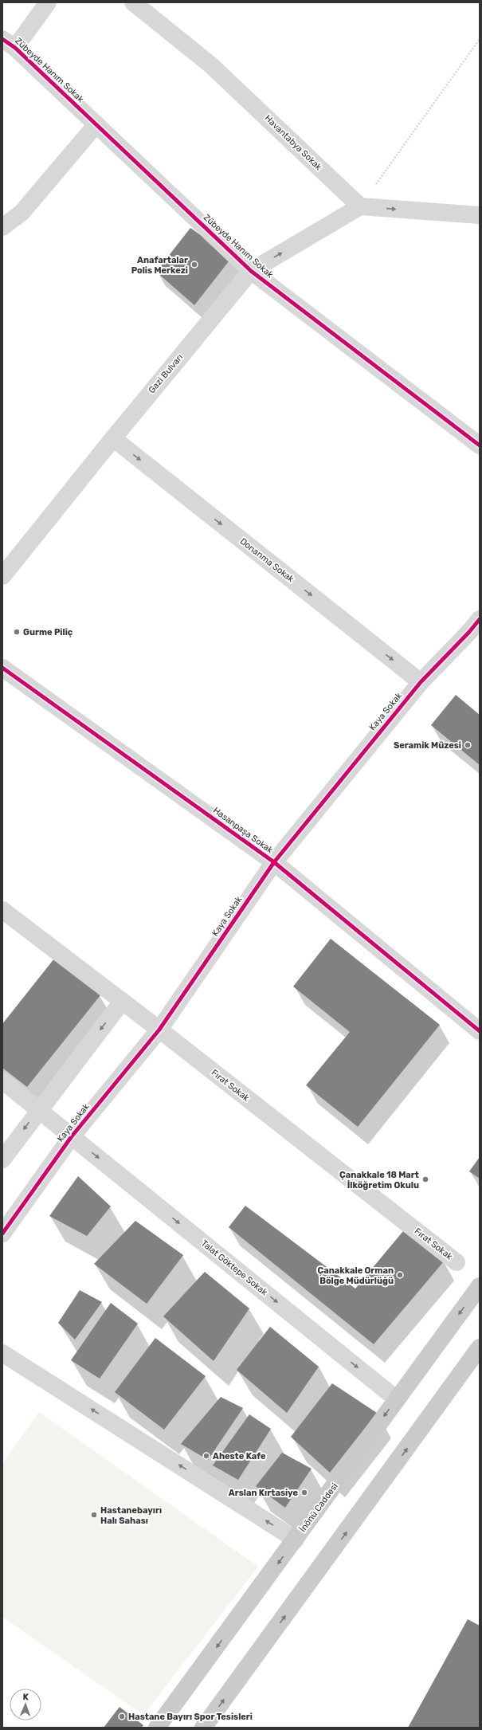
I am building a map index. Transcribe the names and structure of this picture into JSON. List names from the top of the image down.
{
  "streets": {
    "main road": ["İnönü Caddesi"],
    "street": [
      "Zübeyde Hanım Sokak",
      "Havantabya Sokak",
      "Gazi Bulvarı",
      "Donanma Sokak",
      "Kaya Sokak",
      "Hasanpaşa Sokak",
      "Fırat Sokak",
      "Talat Göktepe Sokak"
    ]
  },
  "crossings": [
    ["Zübeyde Hanım Sokak", "Gazi Bulvarı"],
    ["Havantabya Sokak", "Gazi Bulvarı"],
    ["Gazi Bulvarı", "Donanma Sokak"],
    ["Donanma Sokak", "Kaya Sokak"],
    ["Kaya Sokak", "Hasanpaşa Sokak"],
    ["Kaya Sokak", "Fırat Sokak"],
    ["Kaya Sokak", "Talat Göktepe Sokak"],
    ["Talat Göktepe Sokak", "İnönü Caddesi"]
  ],
  "one_way": ["Donanma Sokak", "Talat Göktepe Sokak"],
  "places": [
    "Anafartalar Polis Merkezi",
    "Gurme Piliç",
    "Seramik Müzesi",
    "Çanakkale 18 Mart İlköğretim Okulu",
    "Çanakkale Orman Bölge Müdürlüğü",
    "Aheste Kafe",
    "Arslan Kırtasiye",
    "Hastanebayırı Halı Sahası",
    "Hastane Bayırı Spor Tesisleri"
  ],
  "north": "top"
}
